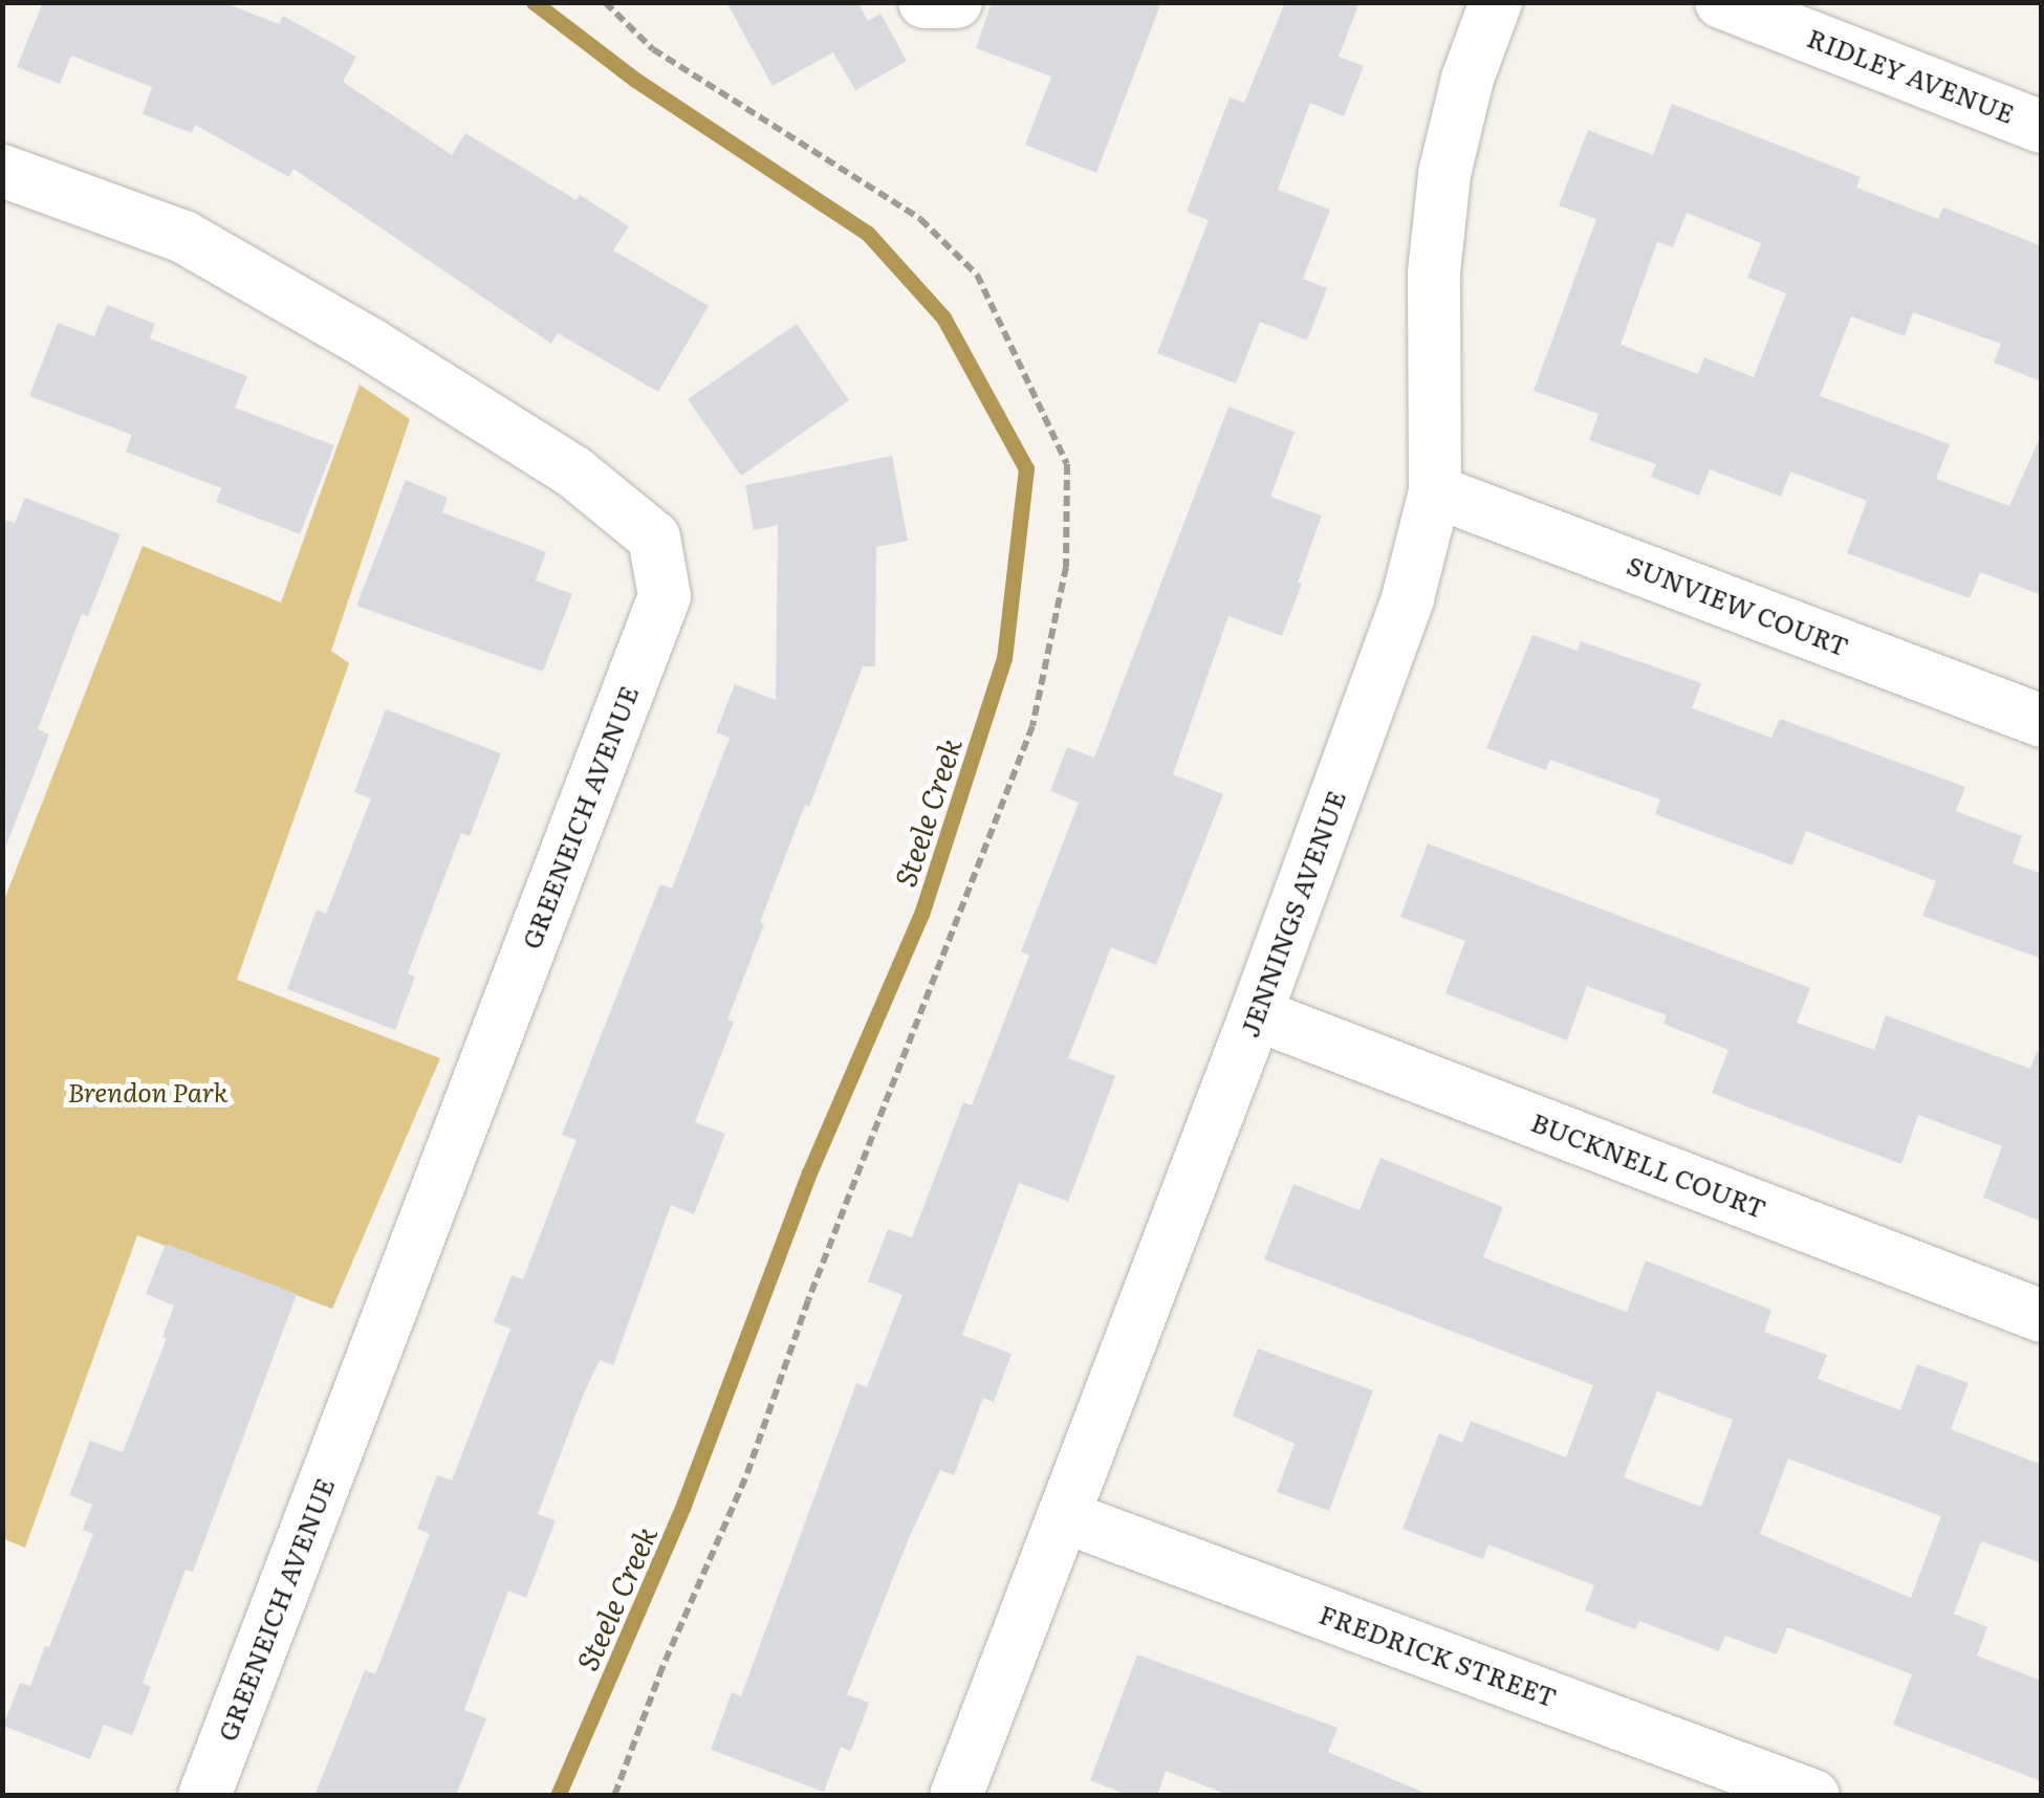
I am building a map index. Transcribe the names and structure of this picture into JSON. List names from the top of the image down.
{
  "streets": {
    "street": [
      "RIDLEY AVENUE",
      "SUNVIEW COURT",
      "GREENEICH AVENUE",
      "JENNINGS AVENUE",
      "BUCKNELL COURT",
      "FREDRICK STREET"
    ]
  },
  "crossings": [
    ["SUNVIEW COURT", "JENNINGS AVENUE"],
    ["JENNINGS AVENUE", "BUCKNELL COURT"],
    ["JENNINGS AVENUE", "FREDRICK STREET"]
  ],
  "water": ["Steele Creek"],
  "parks": ["Brendon Park"]
}
